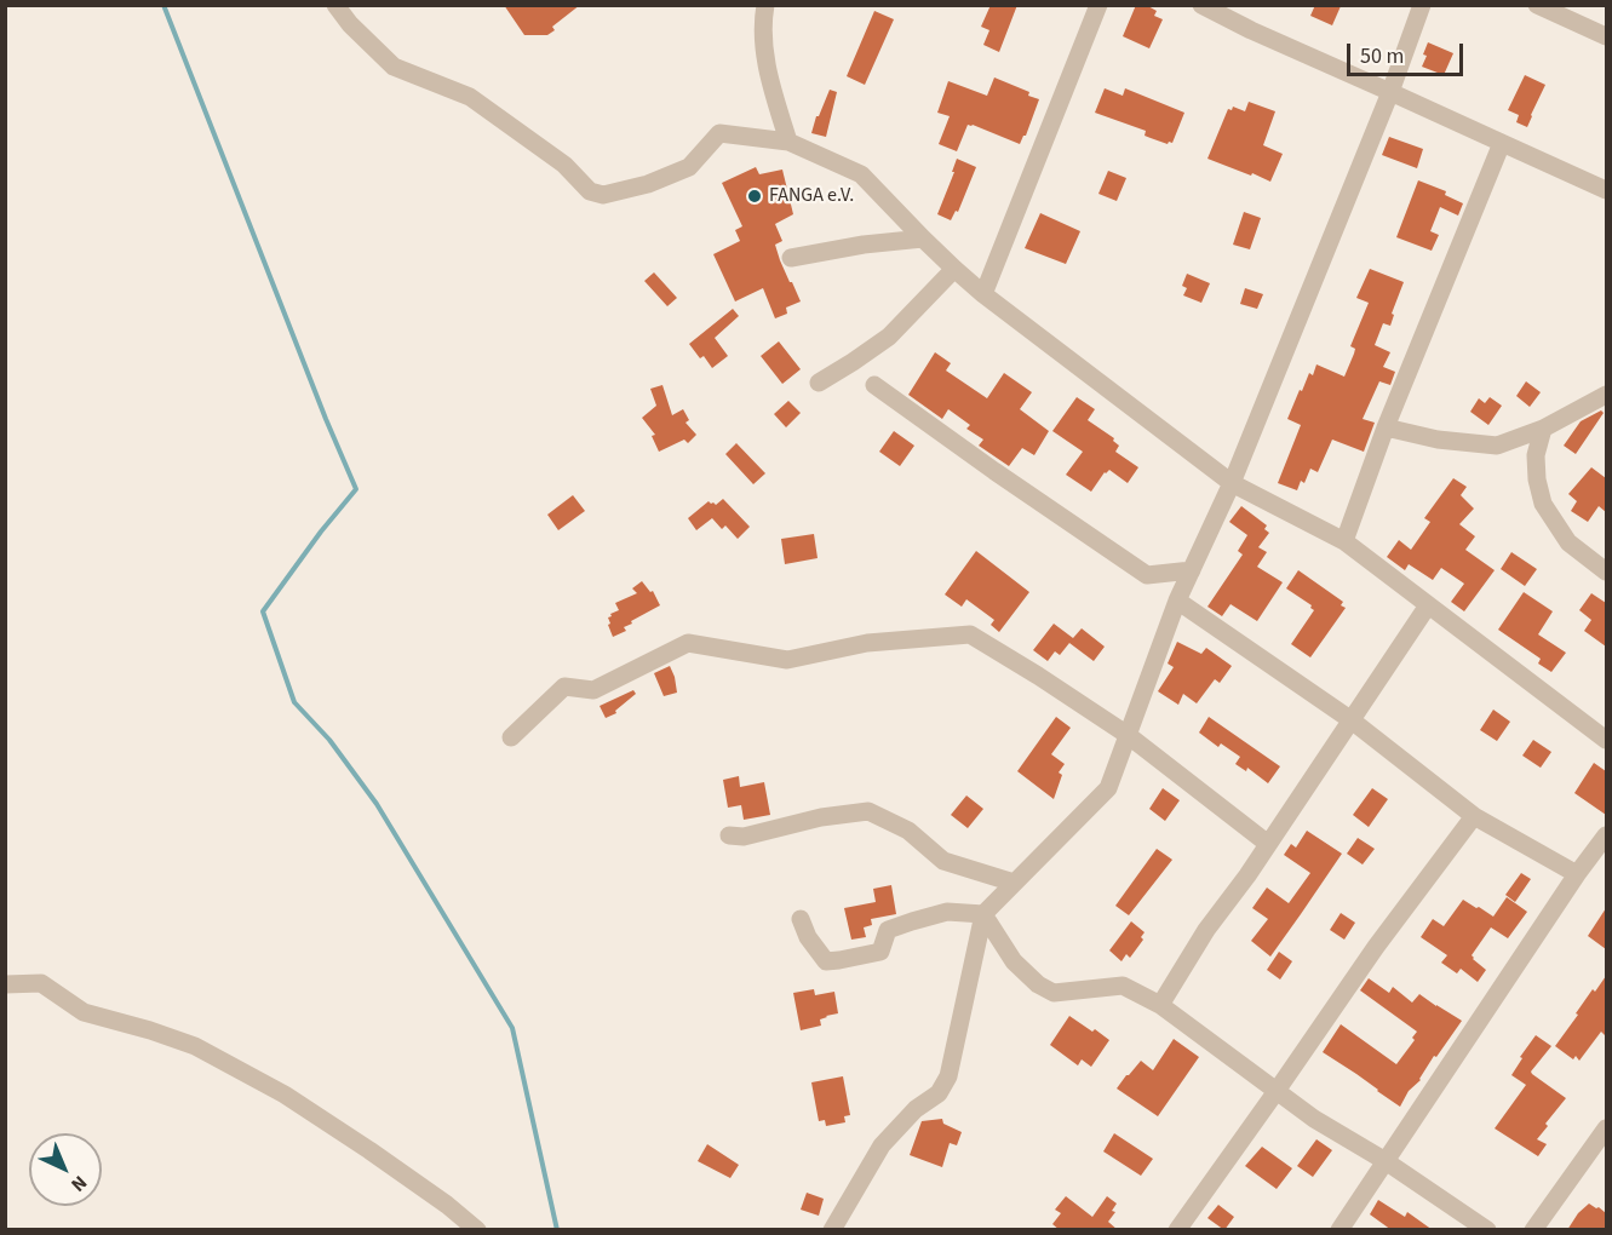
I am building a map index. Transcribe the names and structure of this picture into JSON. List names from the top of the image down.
{
  "places": ["FANGA e.V."],
  "scale_bar": "50 m",
  "north": "bottom right"
}
